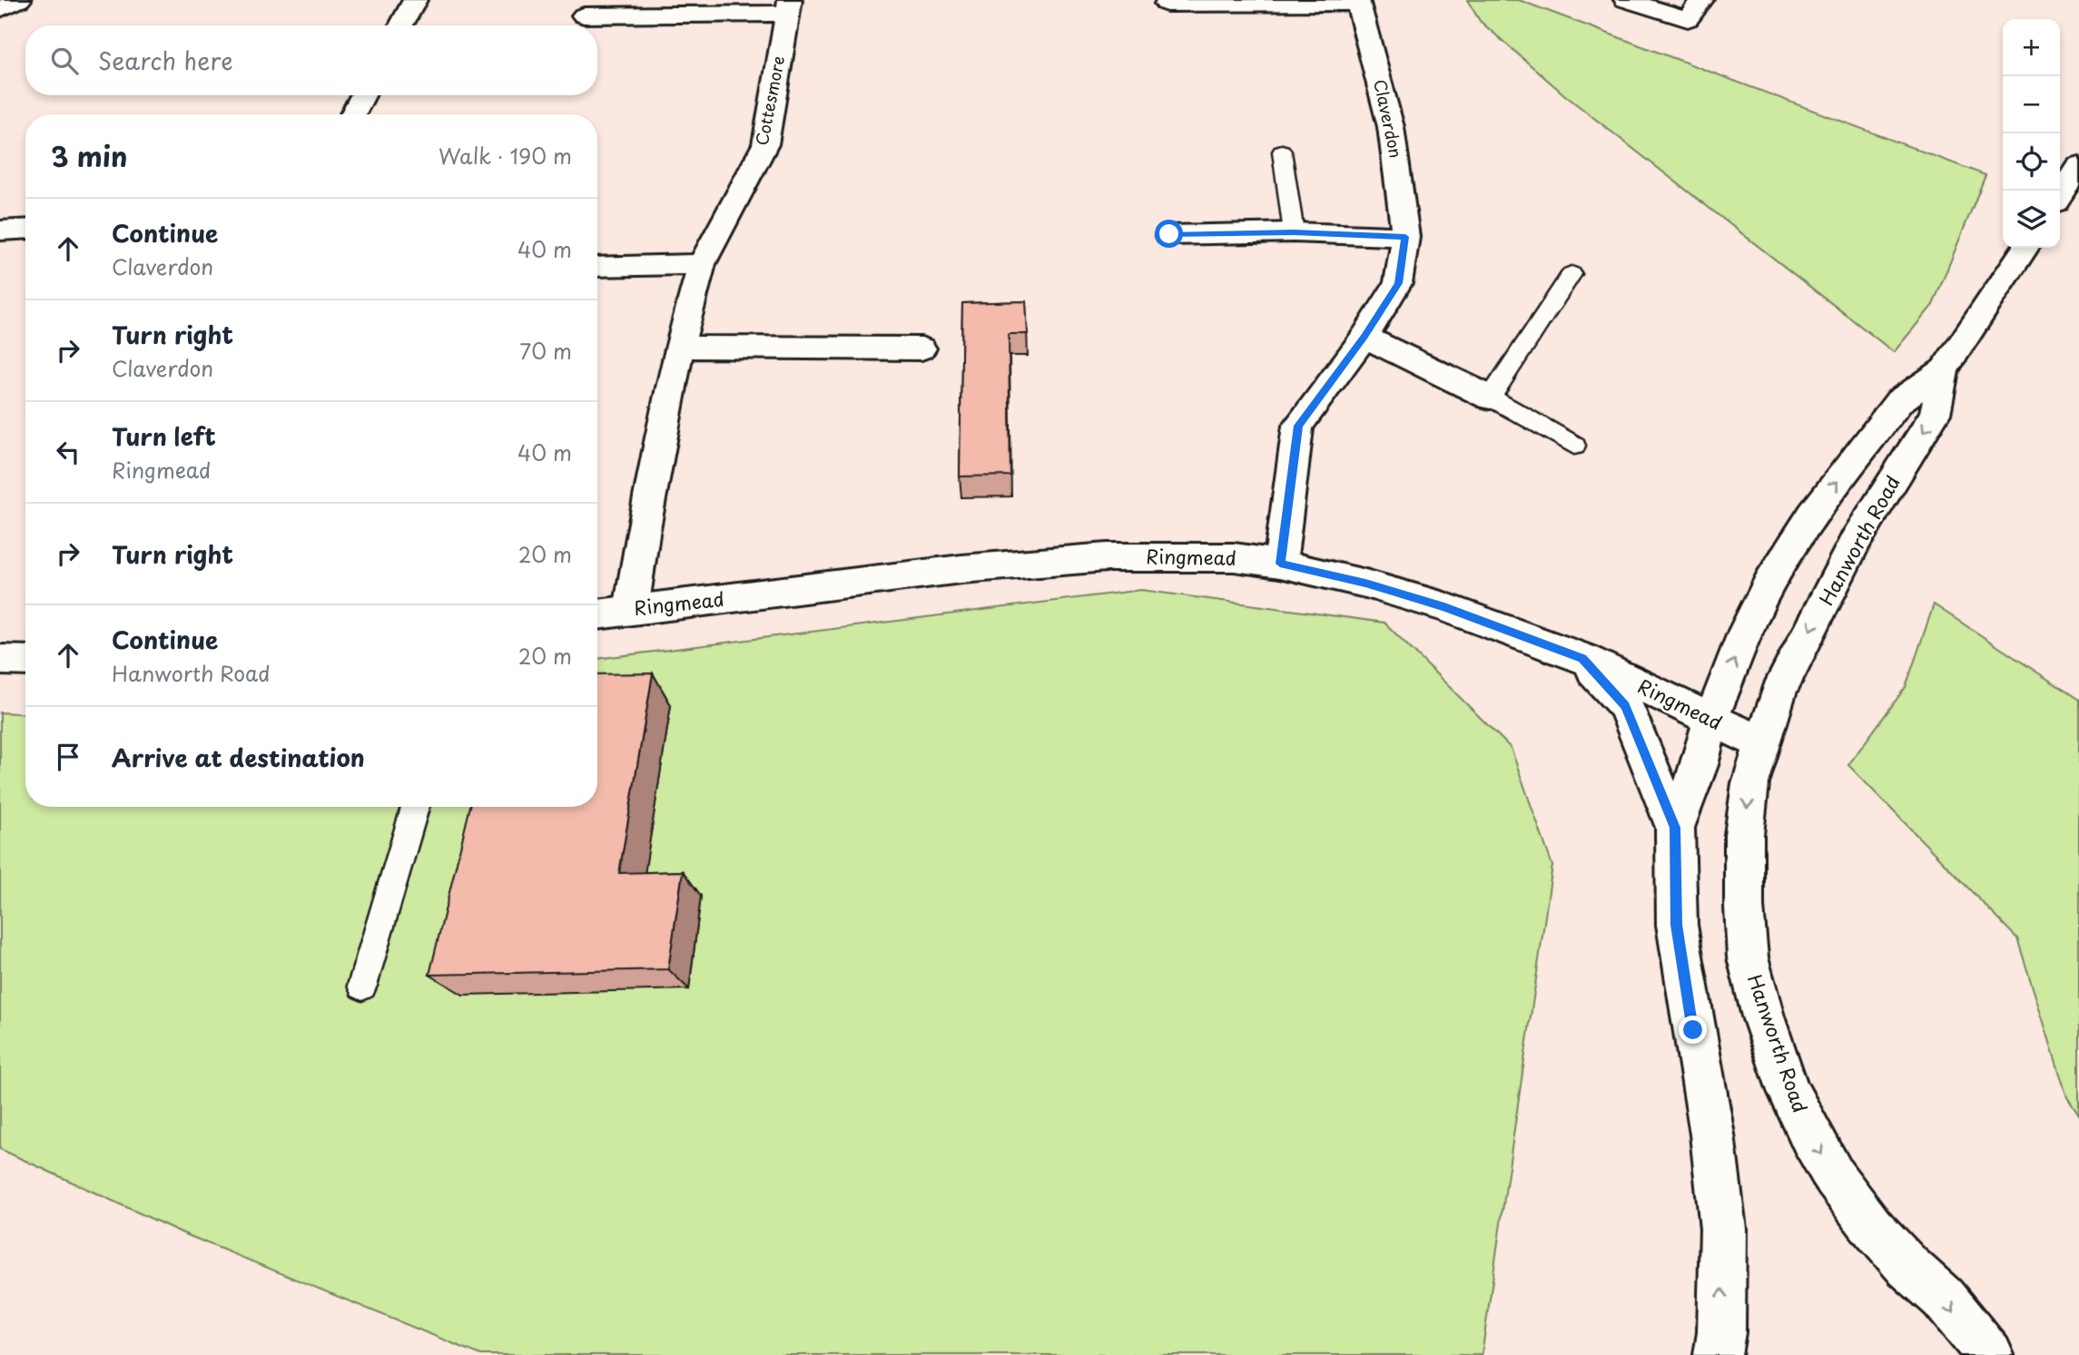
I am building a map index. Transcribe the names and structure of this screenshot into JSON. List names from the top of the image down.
{
  "streets": {
    "street": [
      "Cottesmore",
      "Claverdon",
      "Hanworth Road",
      "Ringmead"
    ]
  },
  "crossings": [
    ["Cottesmore", "Ringmead"],
    ["Claverdon", "Ringmead"],
    ["Hanworth Road", "Ringmead"]
  ],
  "page": {
    "map_buttons": ["+", "−"],
    "search": "Search here",
    "heading": ["3 min", "Walk · 190 m"],
    "list": [
      ["Continue", "Claverdon", "40 m"],
      ["Turn right", "Claverdon", "70 m"],
      ["Turn left", "Ringmead", "40 m"],
      ["Turn right", "20 m"],
      ["Continue", "Hanworth Road", "20 m"],
      "Arrive at destination"
    ]
  }
}
